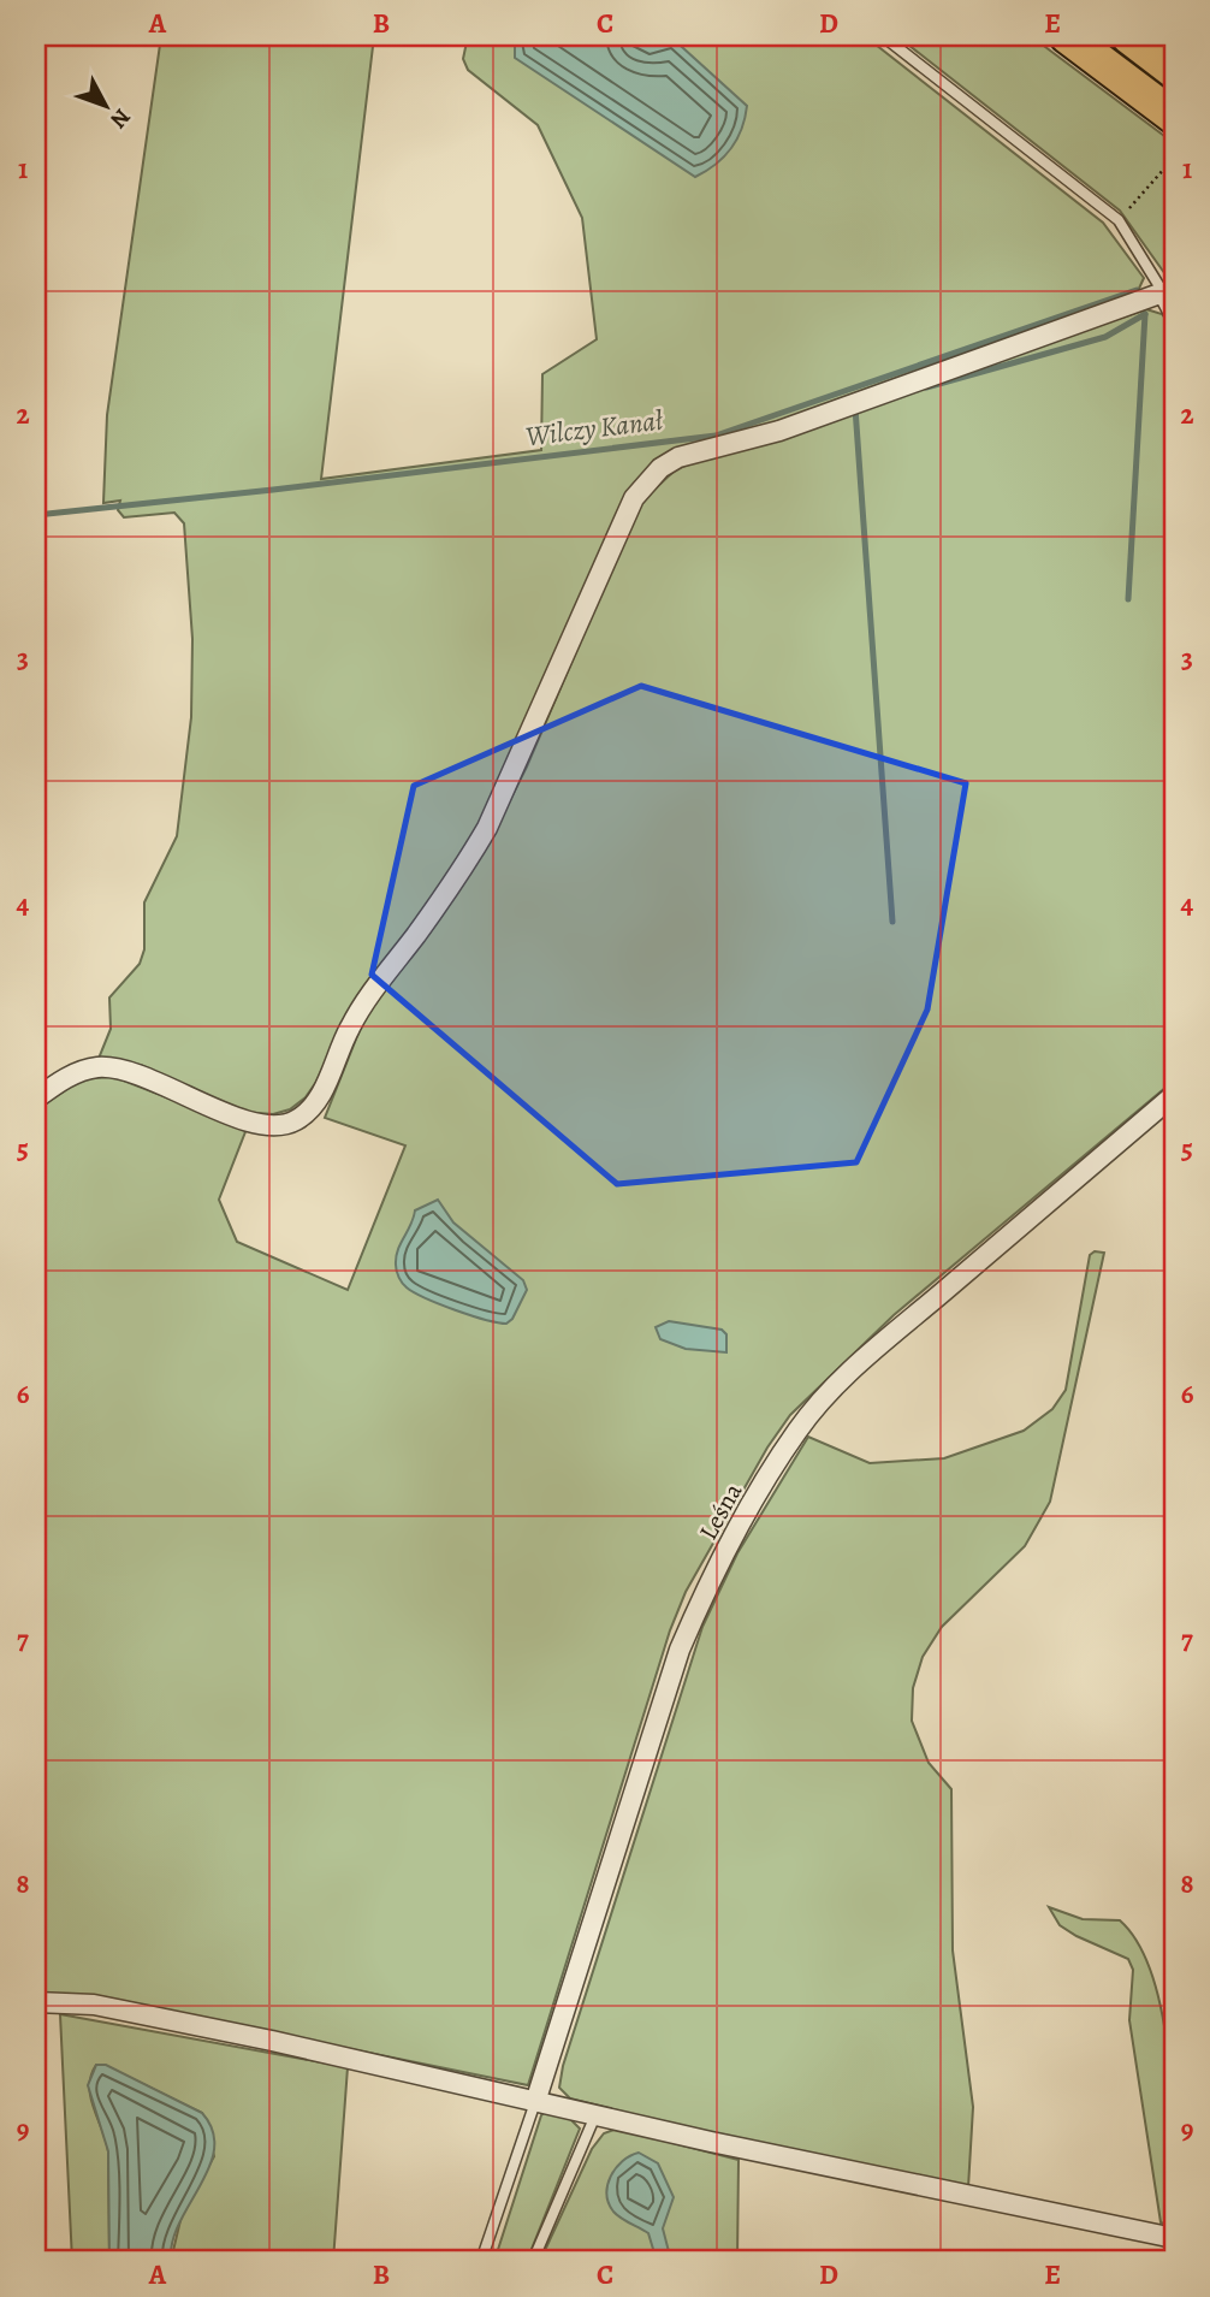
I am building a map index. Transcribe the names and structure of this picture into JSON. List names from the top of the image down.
{
  "streets": {
    "street": ["Leśna"]
  },
  "water": ["Wilczy Kanał"],
  "north": "bottom right",
  "grid": {
    "columns": [
      "A",
      "B",
      "C",
      "D",
      "E"
    ],
    "rows": [
      "1",
      "2",
      "3",
      "4",
      "5",
      "6",
      "7",
      "8",
      "9"
    ]
  }
}
